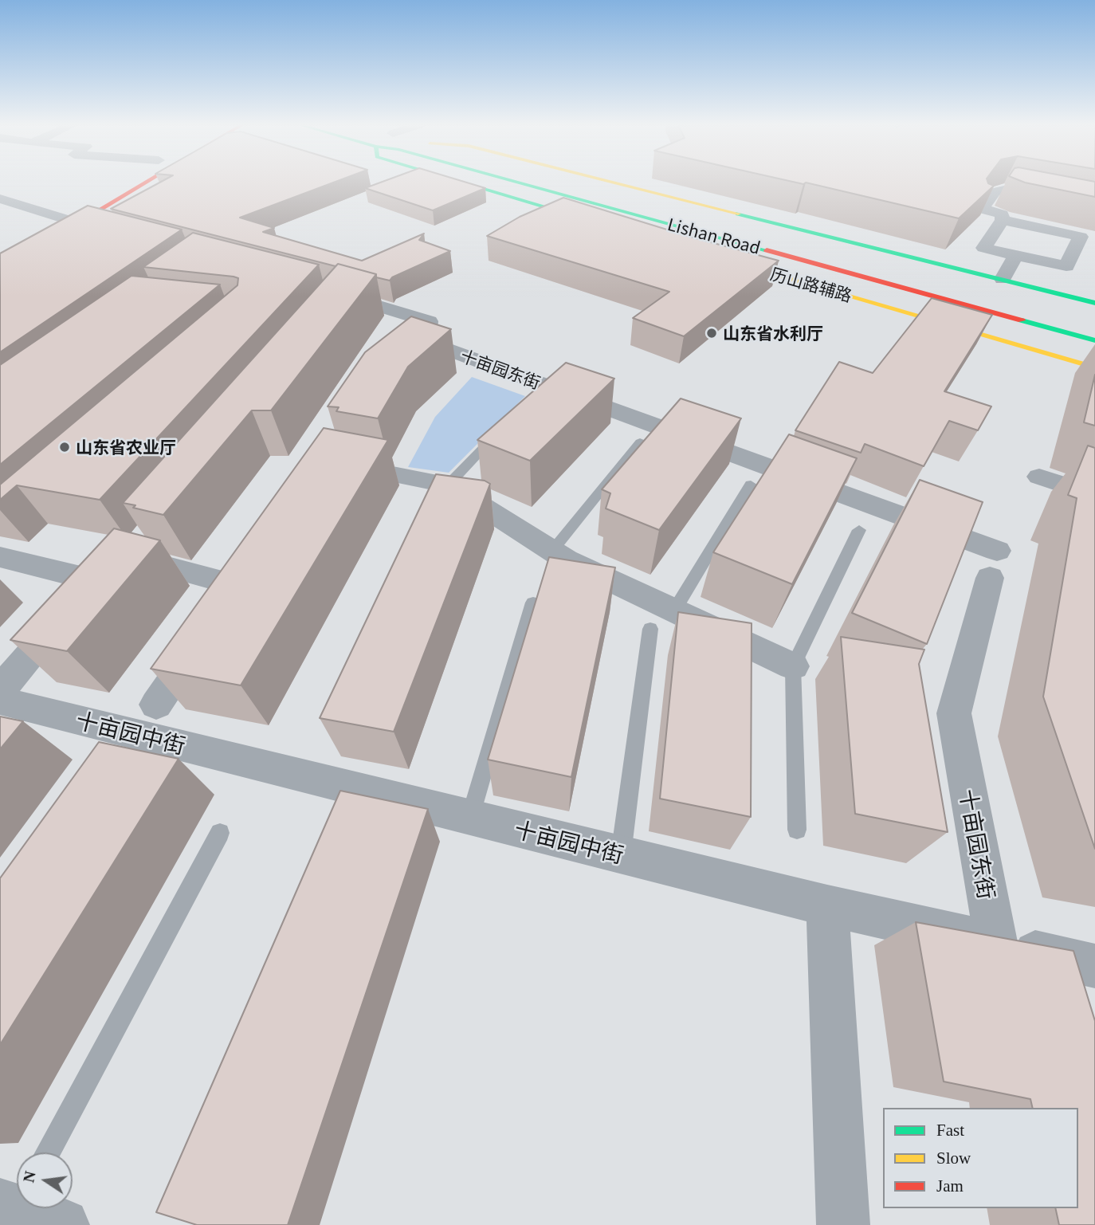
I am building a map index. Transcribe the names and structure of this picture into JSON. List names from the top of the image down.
{
  "streets": {
    "main road": ["Lishan Road", "历山路辅路"],
    "street": ["十亩园东街", "十亩园中街"]
  },
  "places": ["山东省水利厅", "山东省农业厅"],
  "legend": ["Fast", "Slow", "Jam"],
  "north": "left"
}
